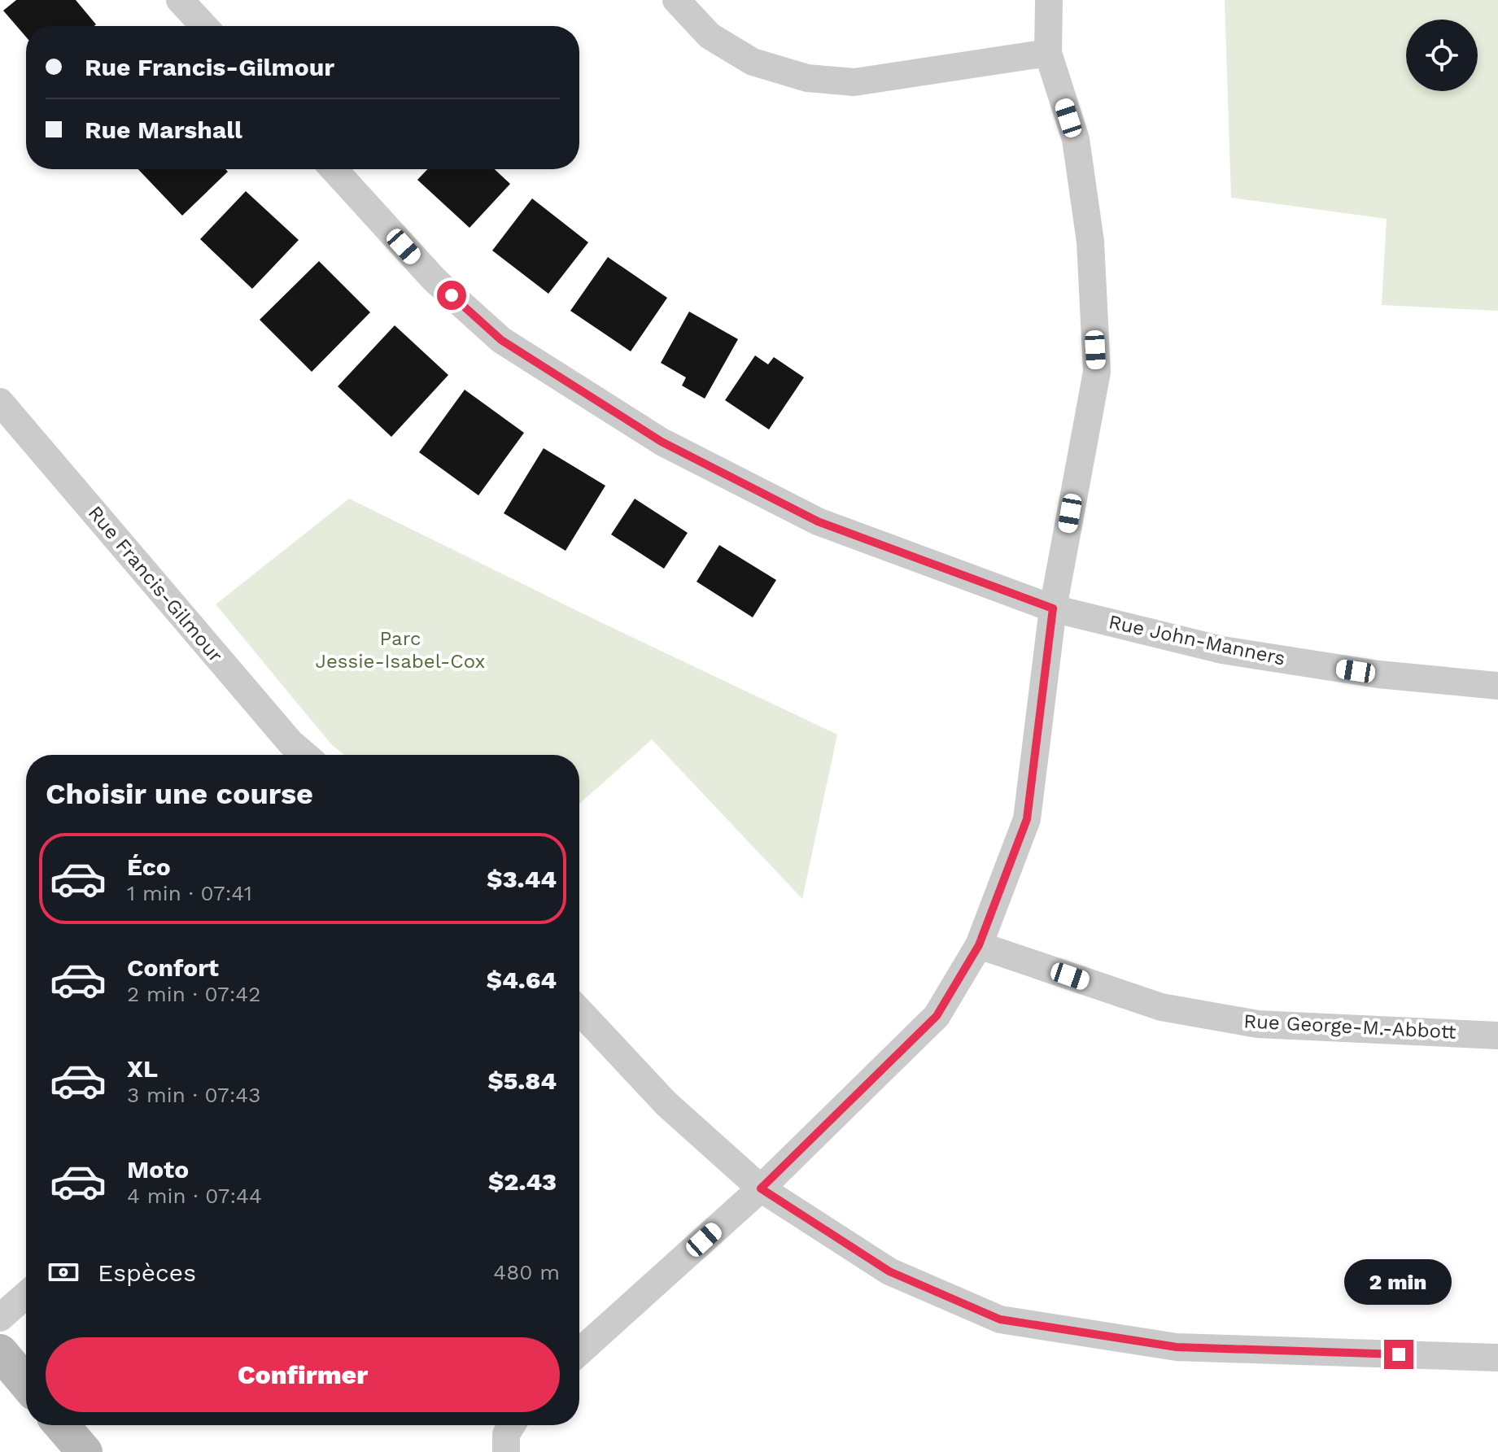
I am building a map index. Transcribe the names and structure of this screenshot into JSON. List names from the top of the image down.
{
  "streets": {
    "street": ["Rue Francis-Gilmour", "Rue John-Manners", "Rue George-M.-Abbott"]
  },
  "parks": ["Parc Jessie-Isabel-Cox"],
  "page": {
    "banner": ["Rue Francis-Gilmour", "Rue Marshall"],
    "heading": "Choisir une course",
    "list": [
      {
        "name": "Éco",
        "note": "1 min · 07:41",
        "value": "$3.44"
      },
      {
        "name": "Confort",
        "note": "2 min · 07:42",
        "value": "$4.64"
      },
      {
        "name": "XL",
        "note": "3 min · 07:43",
        "value": "$5.84"
      },
      {
        "name": "Moto",
        "note": "4 min · 07:44",
        "value": "$2.43"
      }
    ],
    "pay": ["Espèces", "480 m"],
    "bubble": "2 min",
    "buttons": "Confirmer"
  }
}
